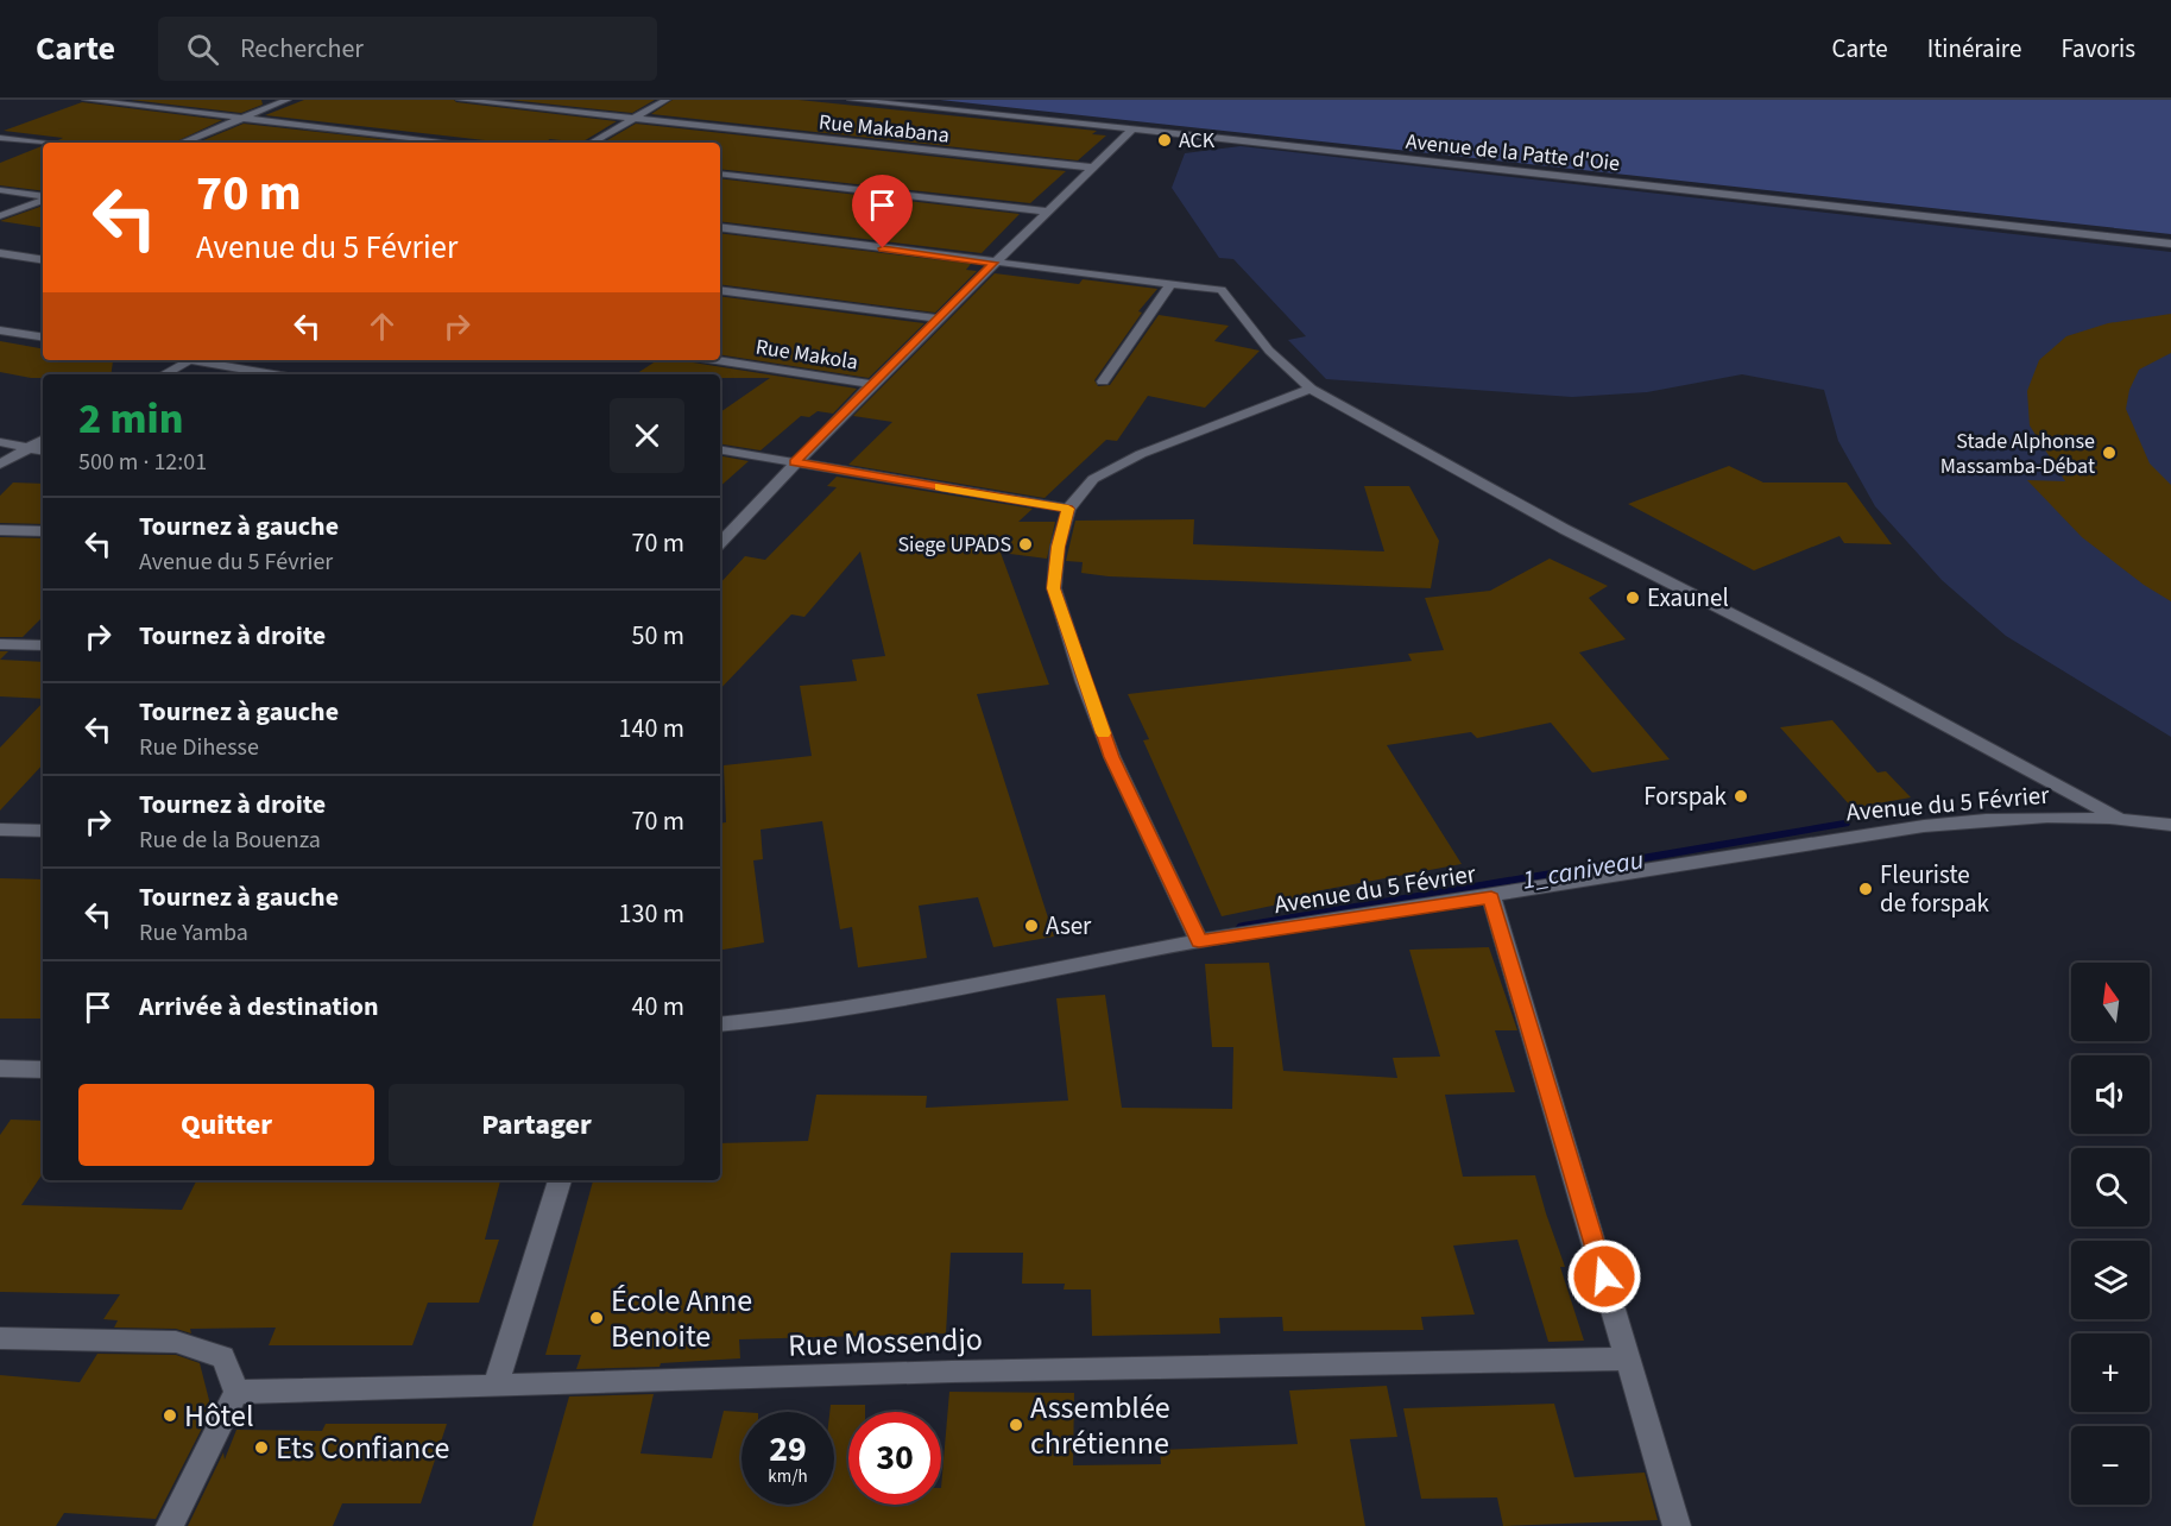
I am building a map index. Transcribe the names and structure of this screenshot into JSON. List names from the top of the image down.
{
  "streets": {
    "street": [
      "Rue Makabana",
      "Avenue de la Patte d'Oie",
      "Rue Makola",
      "Avenue du 5 Février",
      "Rue Mossendjo"
    ]
  },
  "water": ["1_caniveau"],
  "places": [
    "ACK",
    "Stade Alphonse Massamba-Débat",
    "Siege UPADS",
    "Exaunel",
    "Forspak",
    "Fleuriste de forspak",
    "Aser",
    "École Anne Benoite",
    "Hôtel",
    "Assemblée chrétienne",
    "Ets Confiance"
  ],
  "north": "top",
  "page": {
    "header": "Carte",
    "search": "Rechercher",
    "nav": ["Carte", "Itinéraire", "Favoris"],
    "turn": ["70 m", "Avenue du 5 Février"],
    "heading": ["2 min", "500 m · 12:01"],
    "list": [
      {
        "name": "Tournez à gauche",
        "note": "Avenue du 5 Février",
        "value": "70 m"
      },
      {
        "name": "Tournez à droite",
        "value": "50 m"
      },
      {
        "name": "Tournez à gauche",
        "note": "Rue Dihesse",
        "value": "140 m"
      },
      {
        "name": "Tournez à droite",
        "note": "Rue de la Bouenza",
        "value": "70 m"
      },
      {
        "name": "Tournez à gauche",
        "note": "Rue Yamba",
        "value": "130 m"
      },
      {
        "name": "Arrivée à destination",
        "value": "40 m"
      }
    ],
    "map_buttons": ["+", "−"],
    "buttons": ["Quitter", "Partager"],
    "speed": "29 km/h",
    "limit": "30"
  }
}
